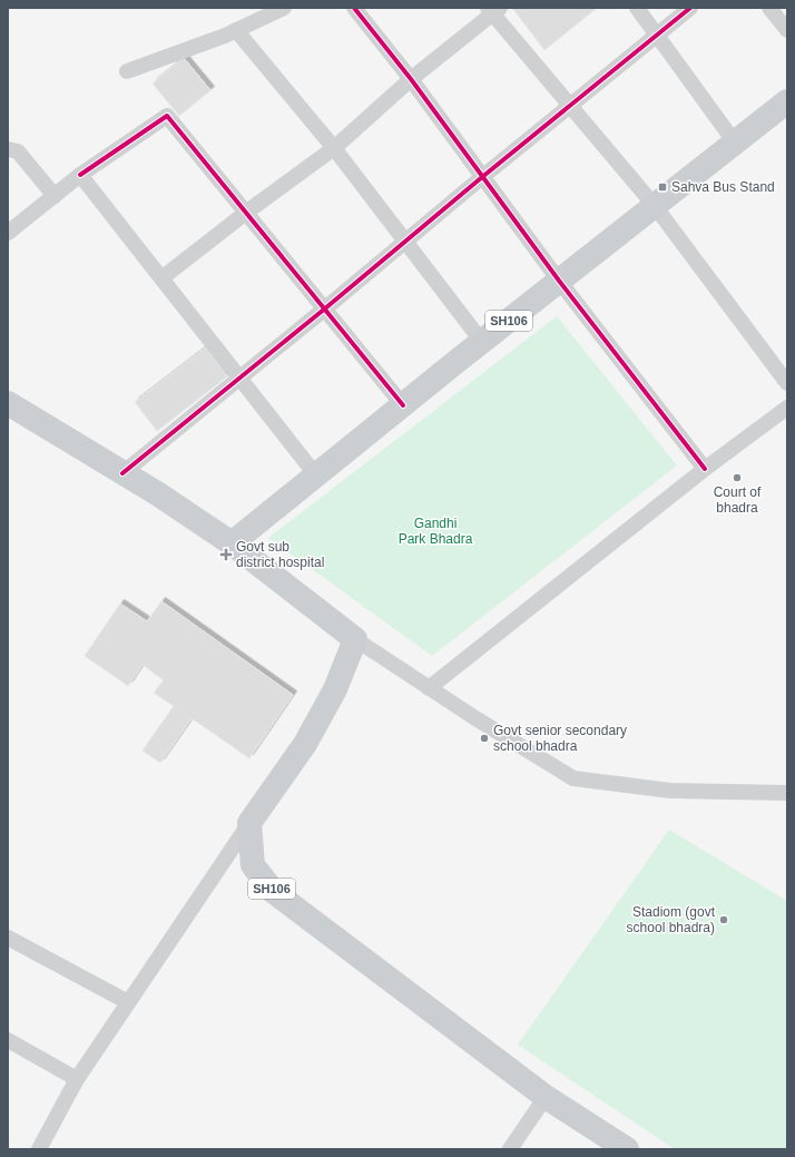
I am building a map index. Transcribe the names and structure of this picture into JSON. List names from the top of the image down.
{
  "streets": {
    "main road": ["SH106"]
  },
  "parks": ["Gandhi Park Bhadra"],
  "places": {
    "transit": ["Sahva Bus Stand"],
    "other": ["Court of bhadra", "Govt senior secondary school bhadra", "Stadiom (govt school bhadra)"],
    "health": ["Govt sub district hospital"]
  }
}
